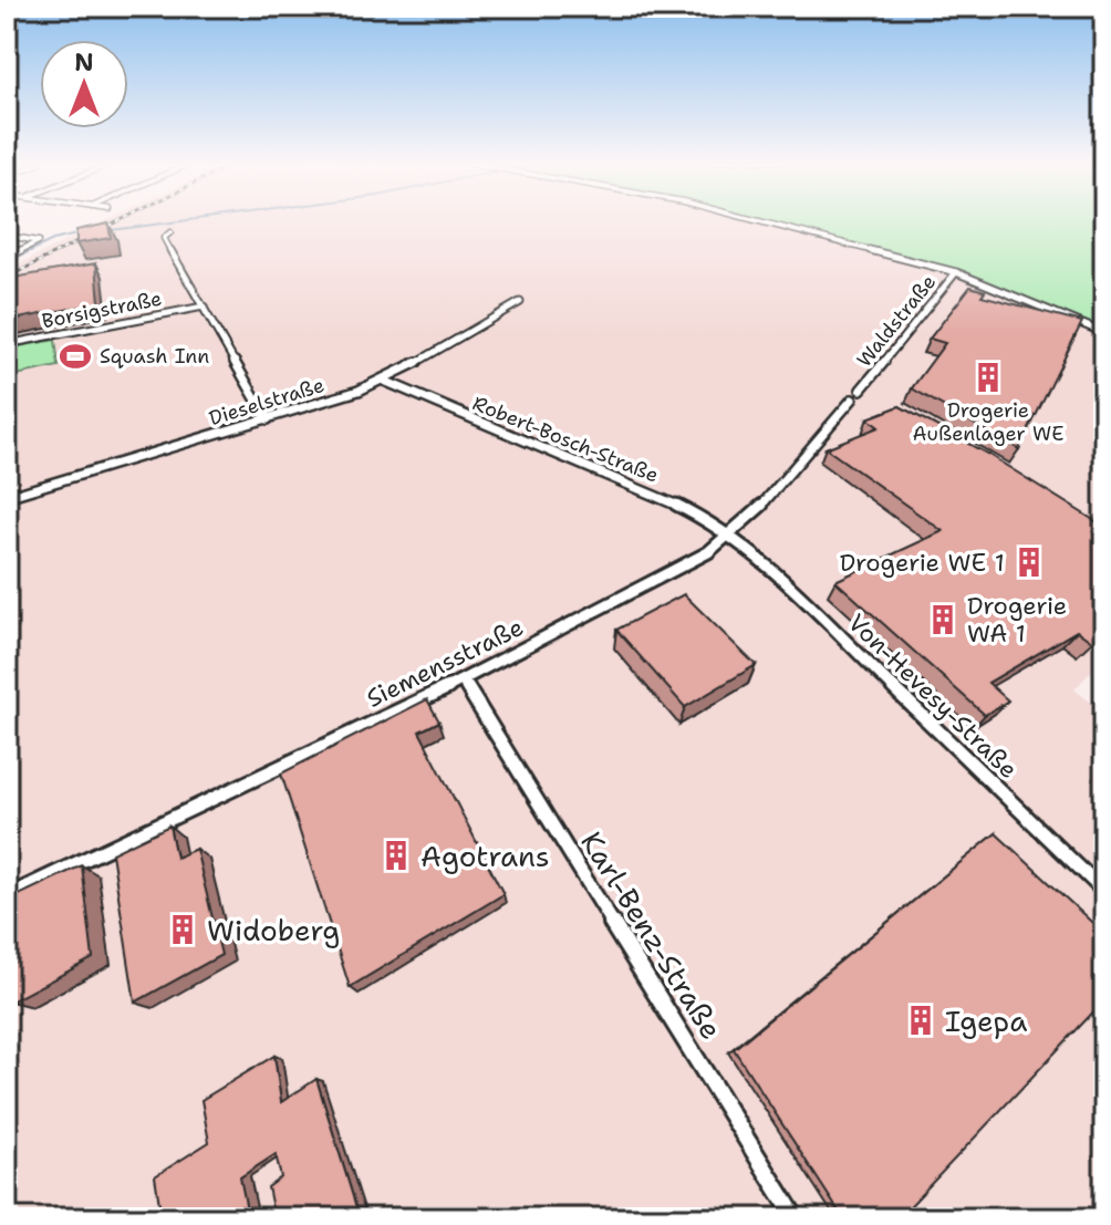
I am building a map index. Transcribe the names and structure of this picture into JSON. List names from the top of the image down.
{
  "streets": {
    "street": [
      "Borsigstraße",
      "Waldstraße",
      "Dieselstraße",
      "Robert-Bosch-Straße",
      "Siemensstraße",
      "Von-Hevesy-Straße",
      "Karl-Benz-Straße"
    ]
  },
  "crossings": [
    ["Dieselstraße", "Robert-Bosch-Straße"],
    ["Robert-Bosch-Straße", "Siemensstraße"],
    ["Robert-Bosch-Straße", "Von-Hevesy-Straße"],
    ["Siemensstraße", "Von-Hevesy-Straße"],
    ["Siemensstraße", "Karl-Benz-Straße"]
  ],
  "places": {
    "sports": ["Squash Inn"],
    "building": [
      "Drogerie Außenlager WE",
      "Drogerie WE 1",
      "Drogerie WA 1",
      "Agotrans",
      "Widoberg",
      "Igepa"
    ]
  },
  "north": "top"
}
